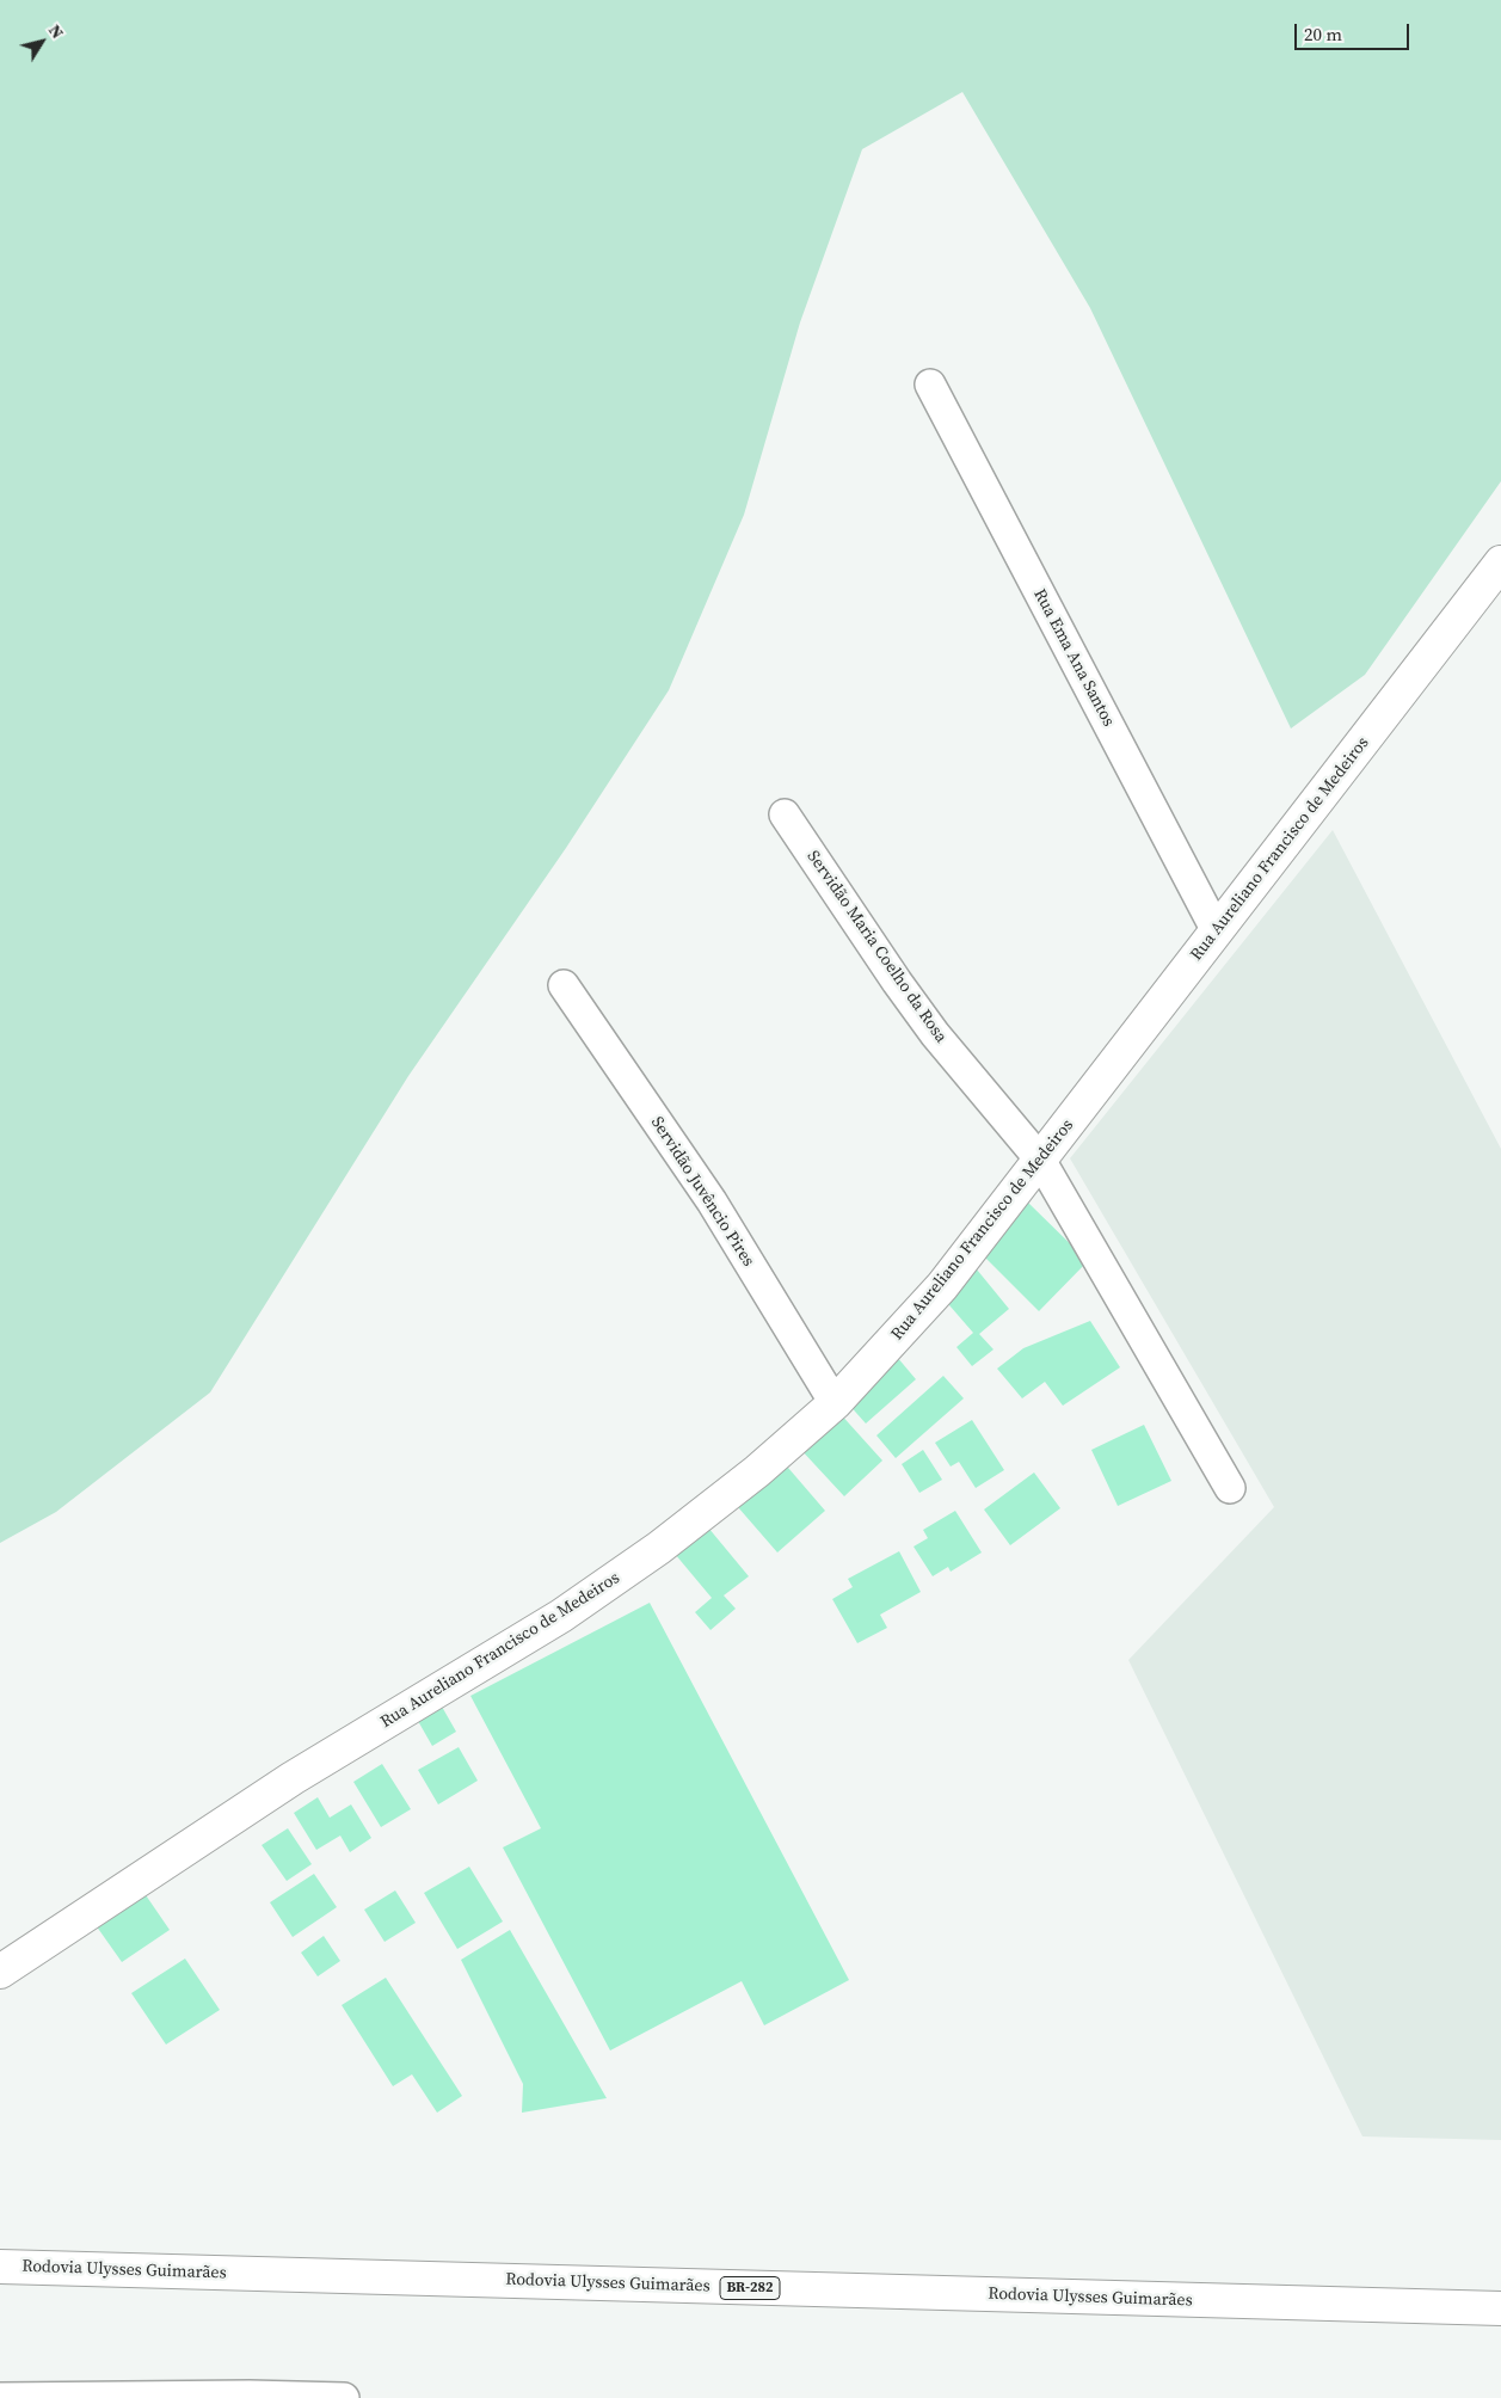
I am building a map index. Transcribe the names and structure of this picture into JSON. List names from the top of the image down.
{
  "streets": {
    "main road": ["Rua Aureliano Francisco de Medeiros", "Rodovia Ulysses Guimarães", "BR-282"],
    "street": ["Rua Ema Ana Santos", "Servidão Maria Coelho da Rosa", "Servidão Juvêncio Pires"]
  },
  "crossings": [
    ["Rua Ema Ana Santos", "Rua Aureliano Francisco de Medeiros"],
    ["Rua Aureliano Francisco de Medeiros", "Servidão Maria Coelho da Rosa"],
    ["Rua Aureliano Francisco de Medeiros", "Servidão Juvêncio Pires"]
  ],
  "scale_bar": "20 m",
  "north": "top right"
}
